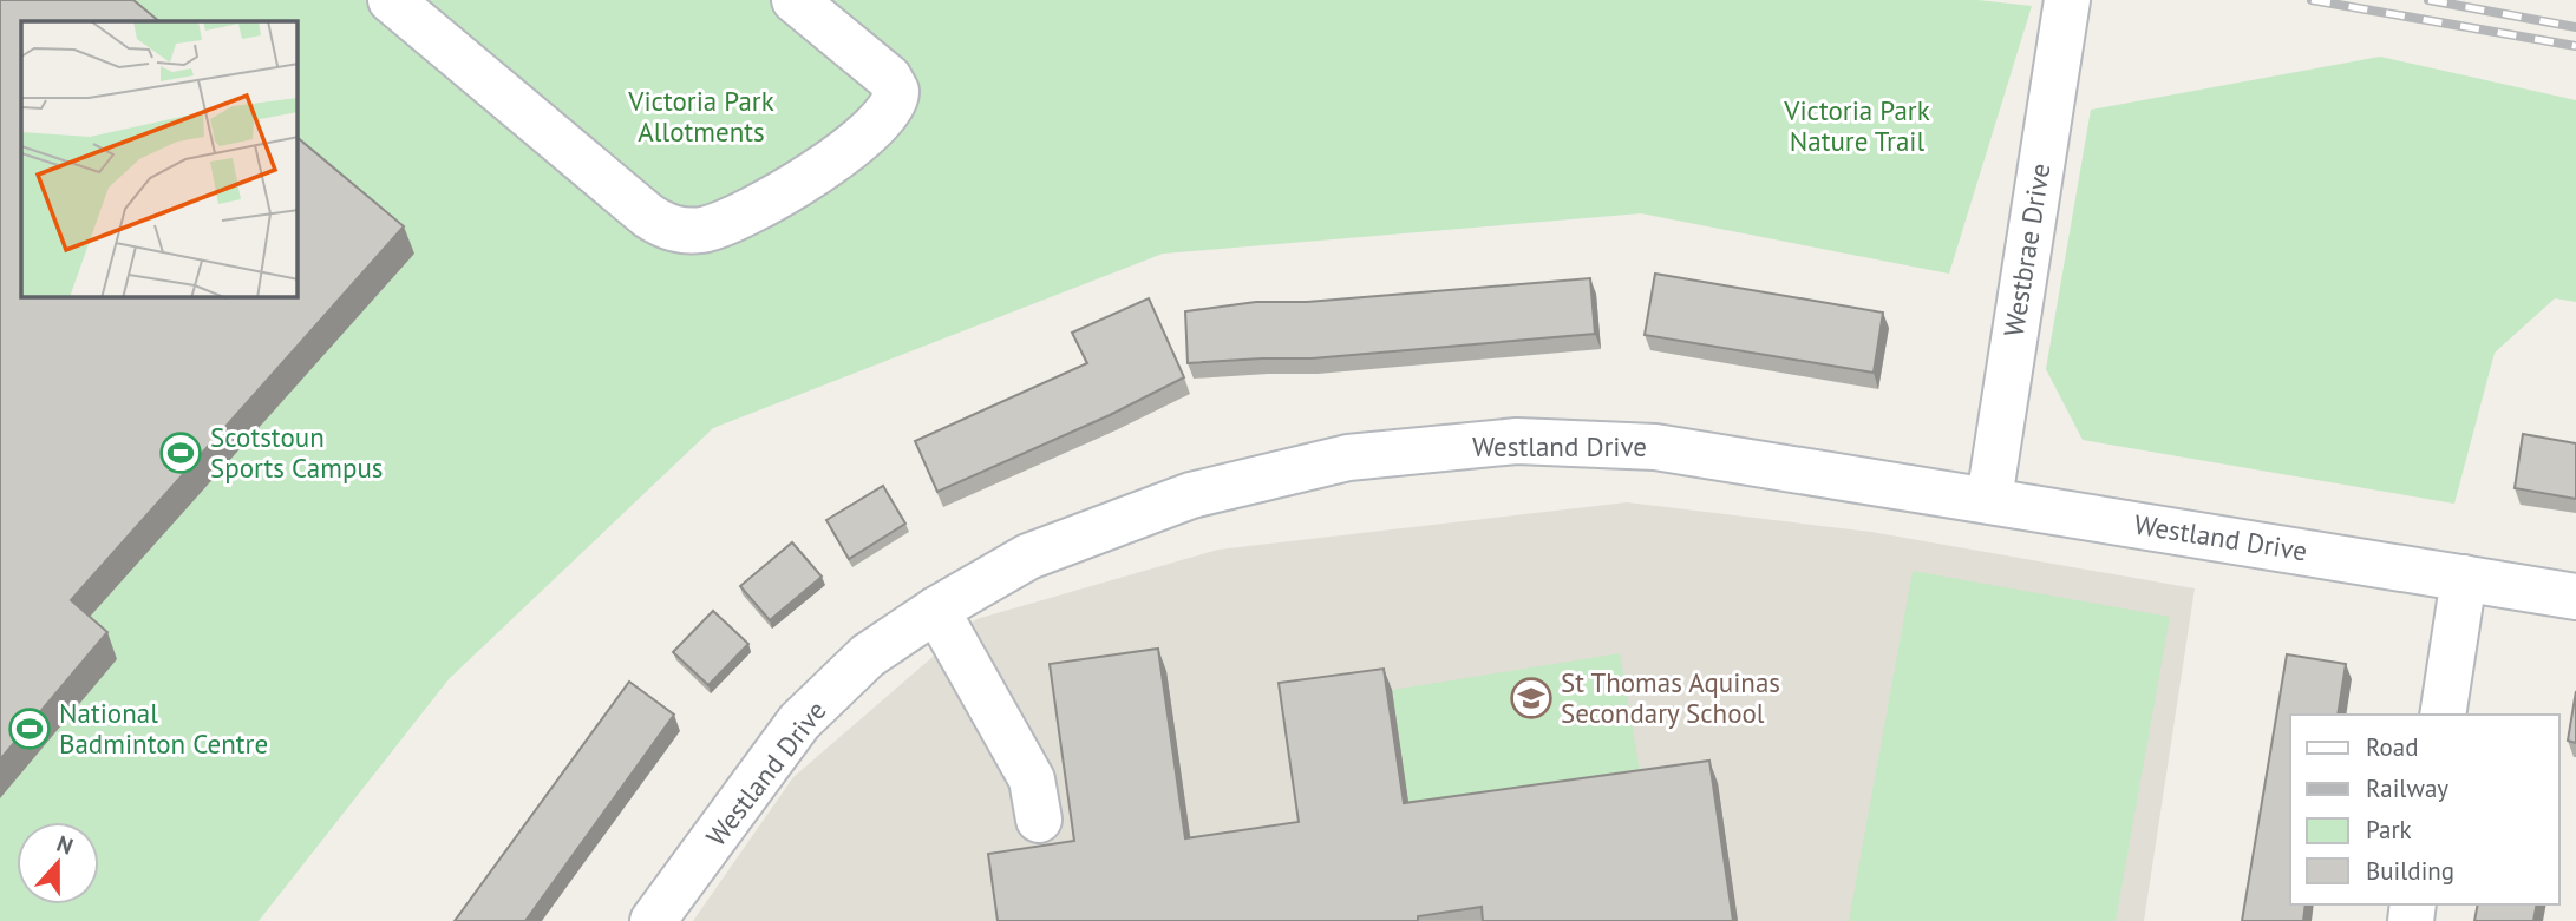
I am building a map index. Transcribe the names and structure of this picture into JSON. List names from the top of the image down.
{
  "streets": {
    "street": ["Westbrae Drive", "Westland Drive"]
  },
  "crossings": [
    ["Westbrae Drive", "Westland Drive"]
  ],
  "parks": ["Victoria Park Allotments", "Victoria Park Nature Trail"],
  "places": {
    "sports": ["Scotstoun Sports Campus", "National Badminton Centre"],
    "school or university": ["St Thomas Aquinas Secondary School"]
  },
  "legend": [
    "Road",
    "Railway",
    "Park",
    "Building"
  ],
  "north": "top"
}
